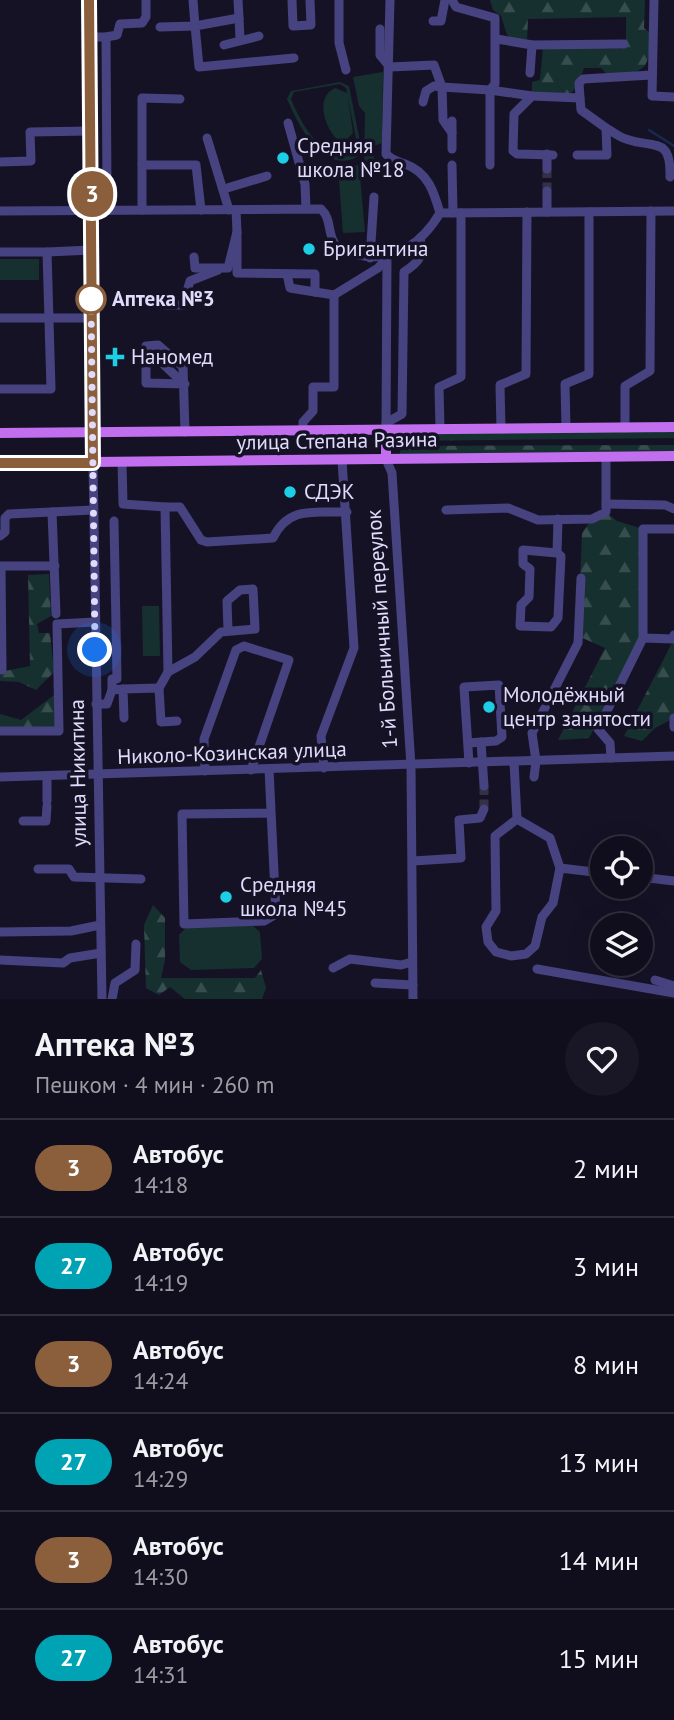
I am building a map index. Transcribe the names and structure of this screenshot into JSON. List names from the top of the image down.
{
  "streets": {
    "main road": ["улица Степана Разина", "1-й Больничный переулок"],
    "street": ["Николо-Козинская улица", "улица Никитина"]
  },
  "crossings": [
    ["улица Степана Разина", "1-й Больничный переулок"],
    ["улица Степана Разина", "улица Никитина"],
    ["1-й Больничный переулок", "Николо-Козинская улица"],
    ["Николо-Козинская улица", "улица Никитина"]
  ],
  "places": {
    "other": [
      "Средняя школа №18",
      "Бригантина",
      "Аптека №3",
      "СДЭК",
      "Молодёжный центр занятости",
      "Средняя школа №45"
    ],
    "health": ["Наномед"]
  },
  "lines": ["bus line 3"],
  "page": {
    "on_map": "3",
    "heading": ["Аптека №3", "Пешком · 4 мин · 260 m"],
    "list": [
      {
        "mark": "3",
        "name": "Автобус",
        "note": "14:18",
        "value": "2 мин"
      },
      {
        "mark": "27",
        "name": "Автобус",
        "note": "14:19",
        "value": "3 мин"
      },
      {
        "mark": "3",
        "name": "Автобус",
        "note": "14:24",
        "value": "8 мин"
      },
      {
        "mark": "27",
        "name": "Автобус",
        "note": "14:29",
        "value": "13 мин"
      },
      {
        "mark": "3",
        "name": "Автобус",
        "note": "14:30",
        "value": "14 мин"
      },
      {
        "mark": "27",
        "name": "Автобус",
        "note": "14:31",
        "value": "15 мин"
      }
    ]
  }
}
